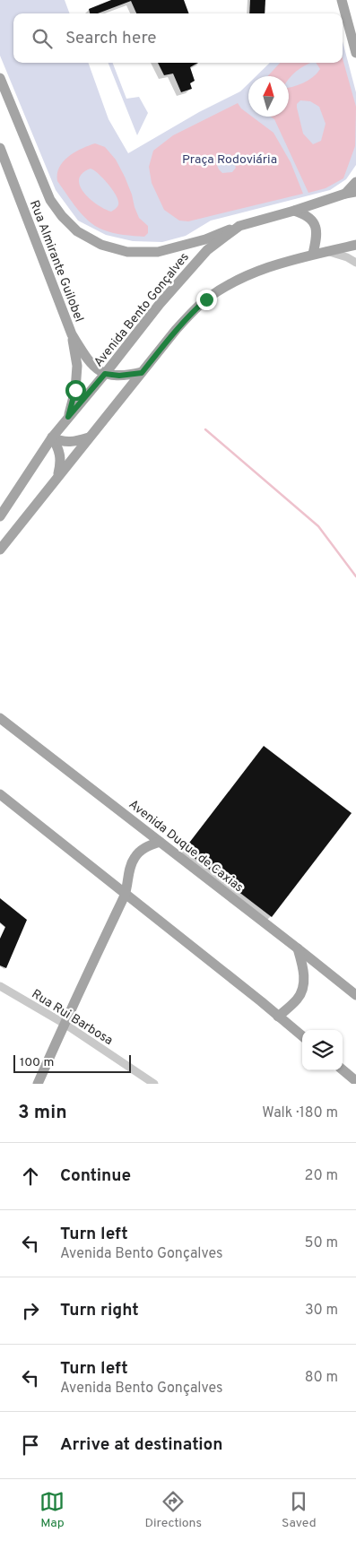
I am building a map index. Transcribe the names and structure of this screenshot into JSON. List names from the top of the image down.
{
  "streets": {
    "main road": ["Rua Almirante Guilobel", "Avenida Bento Gonçalves", "Avenida Duque de Caxias"],
    "street": ["Rua Rui Barbosa"]
  },
  "crossings": [
    ["Rua Almirante Guilobel", "Avenida Bento Gonçalves"]
  ],
  "parks": ["Praça Rodoviária"],
  "scale_bar": "100 m",
  "north": "top",
  "page": {
    "search": "Search here",
    "scale": "100 m",
    "heading": ["3 min", "Walk · 180 m"],
    "list": [
      ["Continue", "20 m"],
      ["Turn left", "Avenida Bento Gonçalves", "50 m"],
      ["Turn right", "30 m"],
      ["Turn left", "Avenida Bento Gonçalves", "80 m"],
      "Arrive at destination"
    ],
    "nav": ["Map", "Directions", "Saved"]
  }
}
